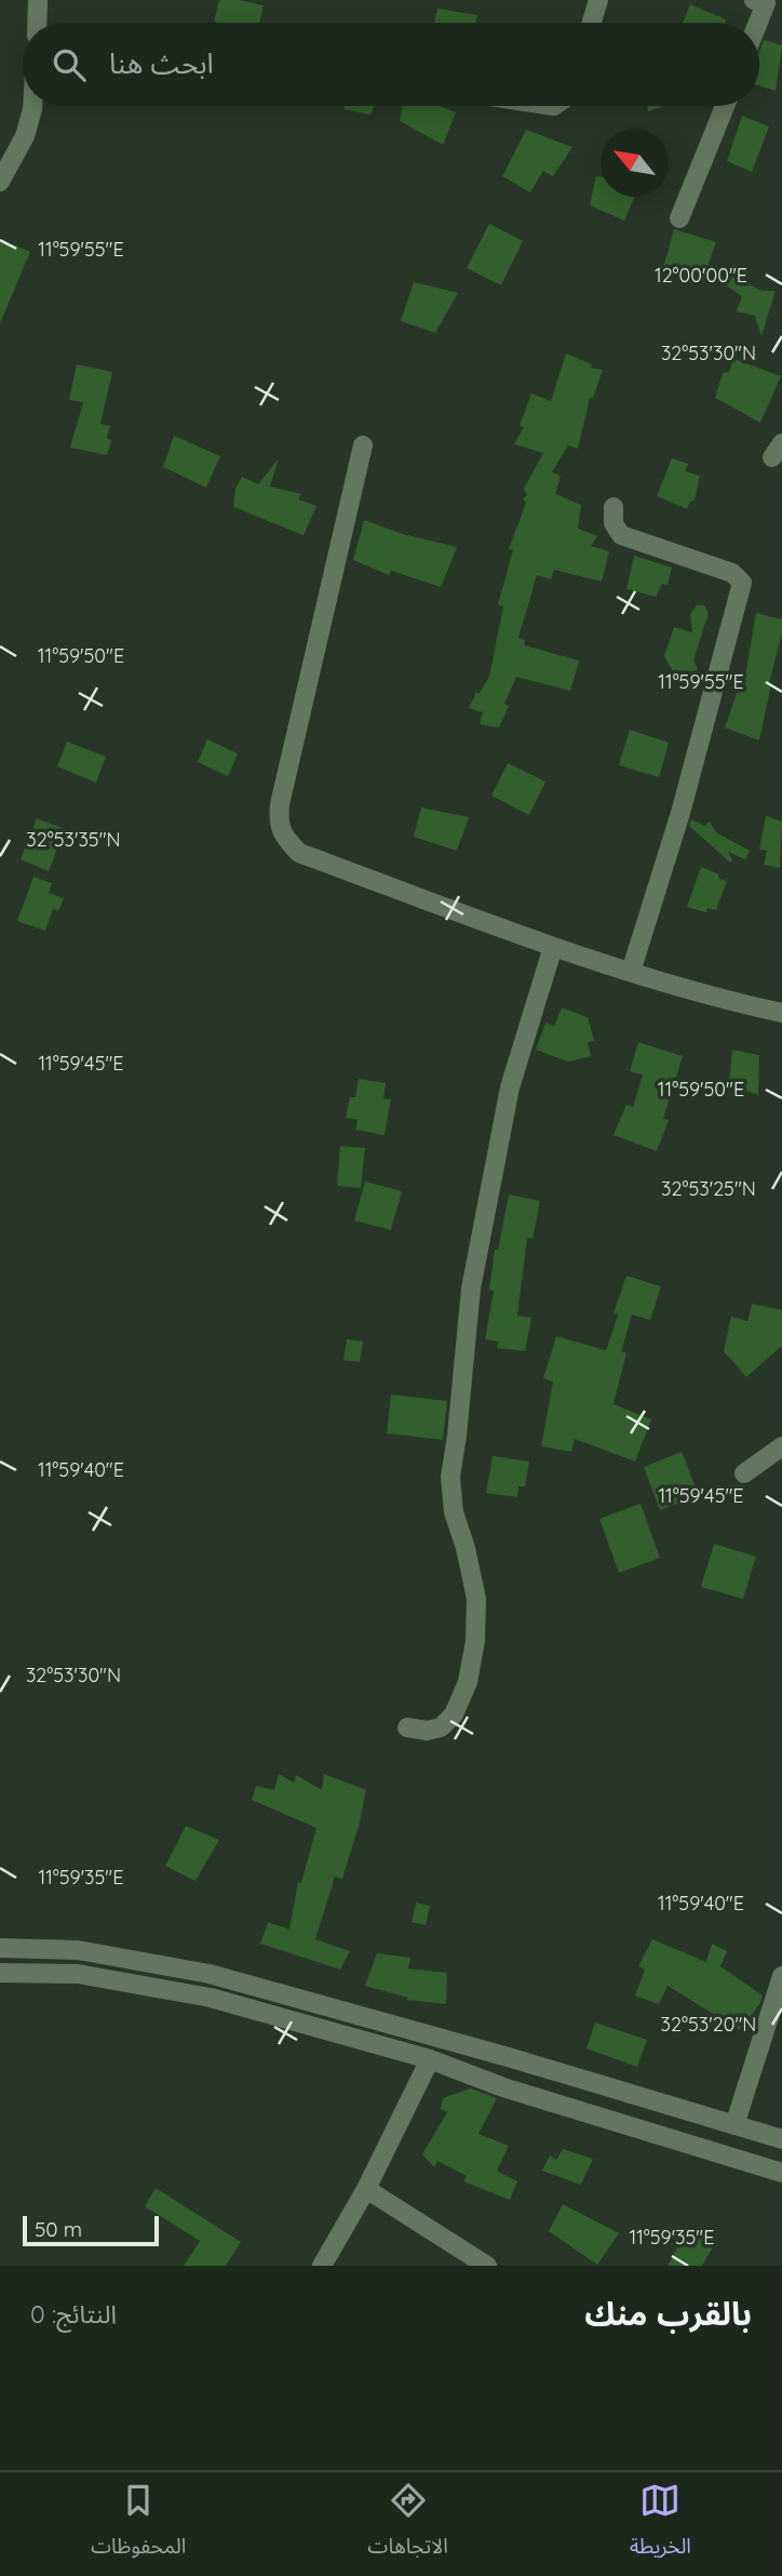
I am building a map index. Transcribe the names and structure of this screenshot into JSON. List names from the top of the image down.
{
  "scale_bar": "50 m",
  "north": "top left",
  "page": {
    "search": "ابحث هنا",
    "scale": "50 m",
    "heading": ["بالقرب منك", "النتائج: 0"],
    "nav": ["الخريطة", "الاتجاهات", "المحفوظات"]
  },
  "coordinates": [
    "11°59'55\"E",
    "12°00'00\"E",
    "32°53'30\"N",
    "11°59'50\"E",
    "32°53'35\"N",
    "11°59'45\"E",
    "32°53'25\"N",
    "11°59'40\"E",
    "11°59'35\"E",
    "32°53'20\"N"
  ]
}
